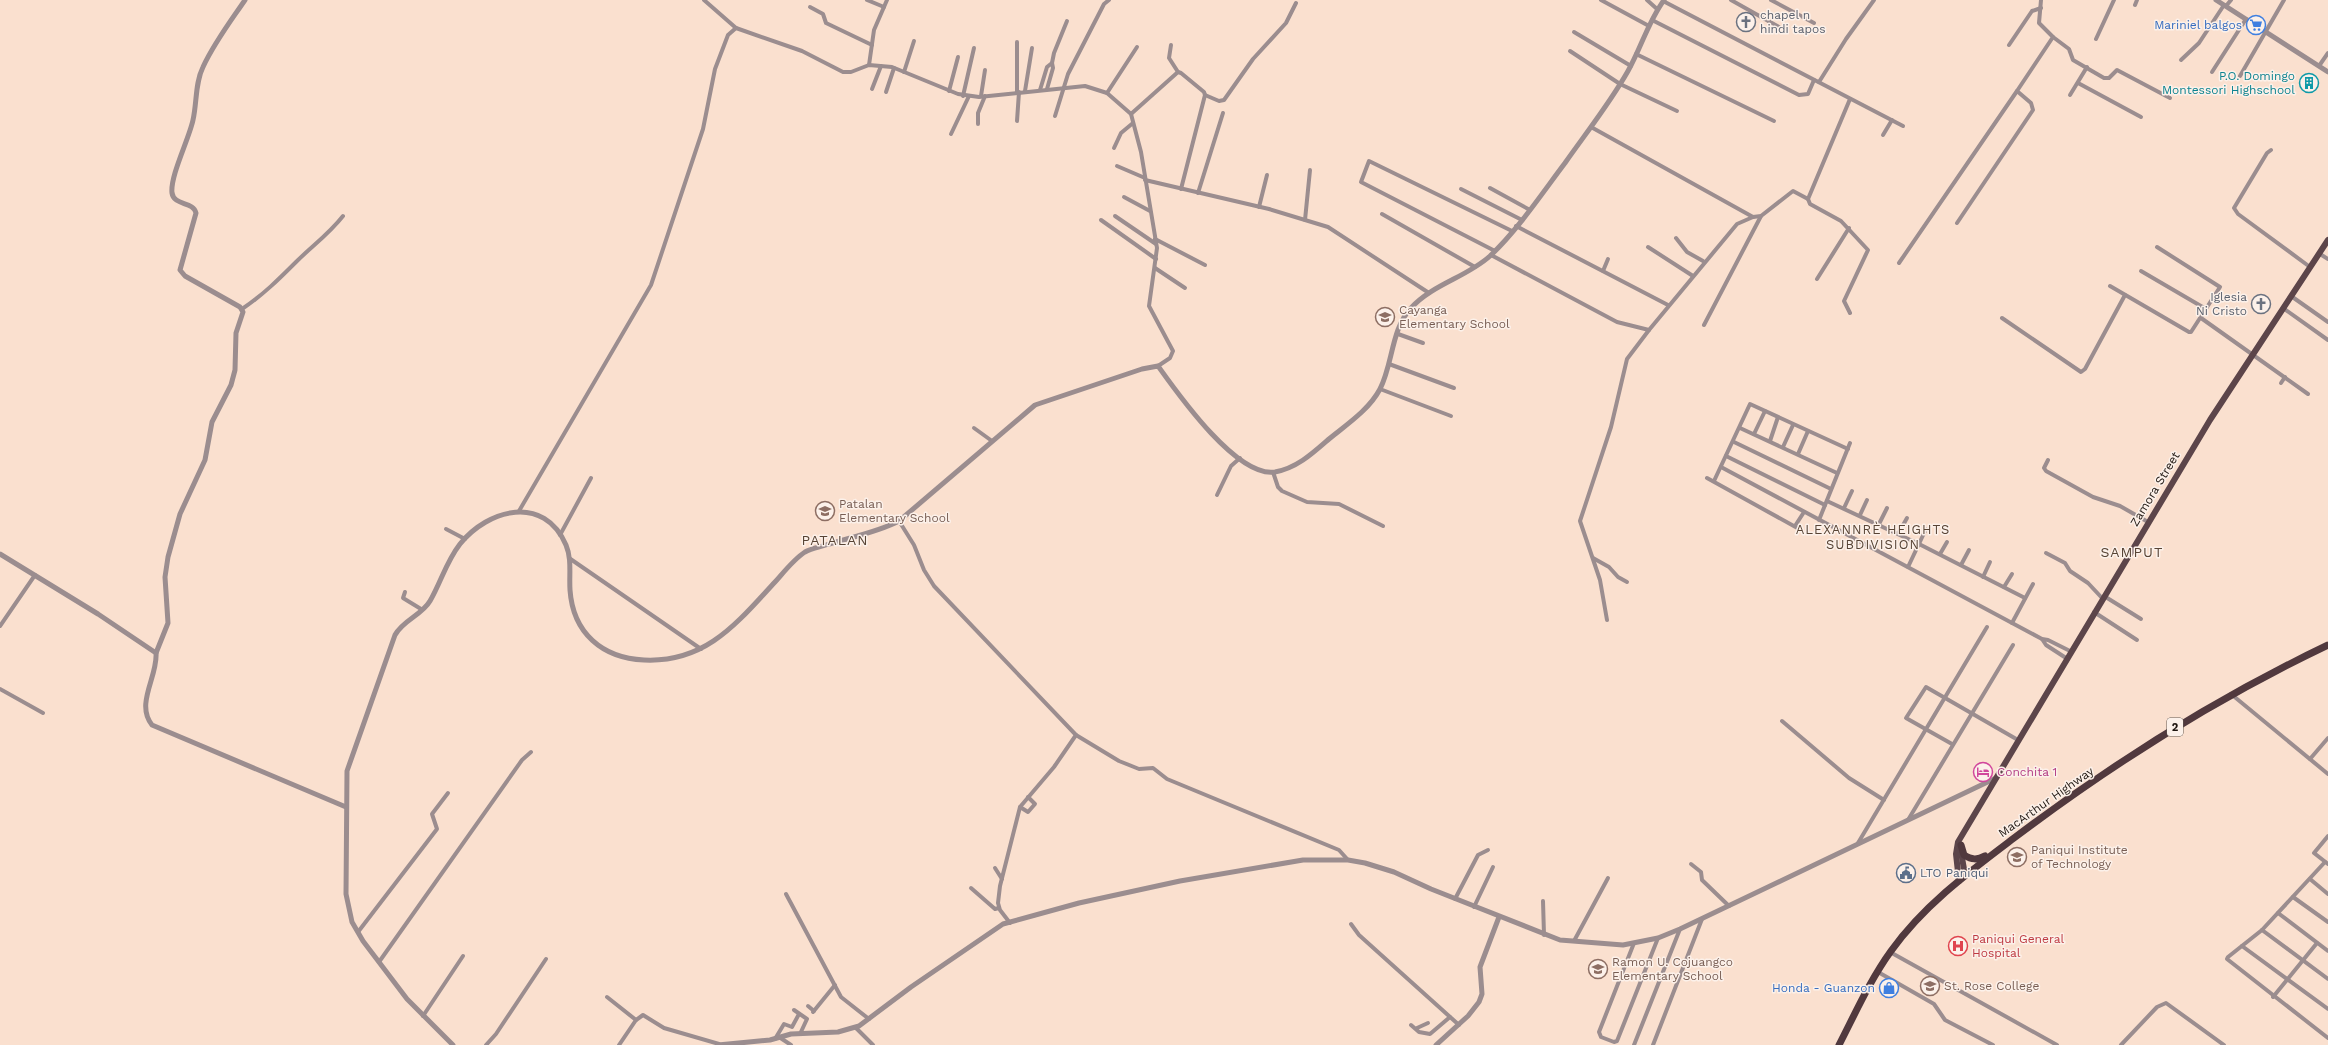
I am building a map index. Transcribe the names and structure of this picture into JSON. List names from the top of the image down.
{
  "streets": {
    "highway": ["2", "MacArthur Highway"],
    "main road": ["Zamora Street"]
  },
  "crossings": [
    ["Zamora Street", "MacArthur Highway"]
  ],
  "districts": ["ALEXANNRÈ HEIGHTS SUBDIVISION", "PATALAN", "SAMPUT"],
  "places": {
    "church": ["chapel n hindi tapos", "Iglesia Ni Cristo"],
    "supermarket": ["Mariniel balgos"],
    "building": ["P.O. Domingo Montessori Highschool"],
    "school or university": [
      "Cayanga Elementary School",
      "Patalan Elementary School",
      "Paniqui Institute of Technology",
      "Ramon U. Cojuangco Elementary School",
      "St. Rose College"
    ],
    "hotel": ["Conchita 1"],
    "public building": ["LTO Paniqui"],
    "hospital": ["Paniqui General Hospital"],
    "shop": ["Honda - Guanzon"]
  }
}
